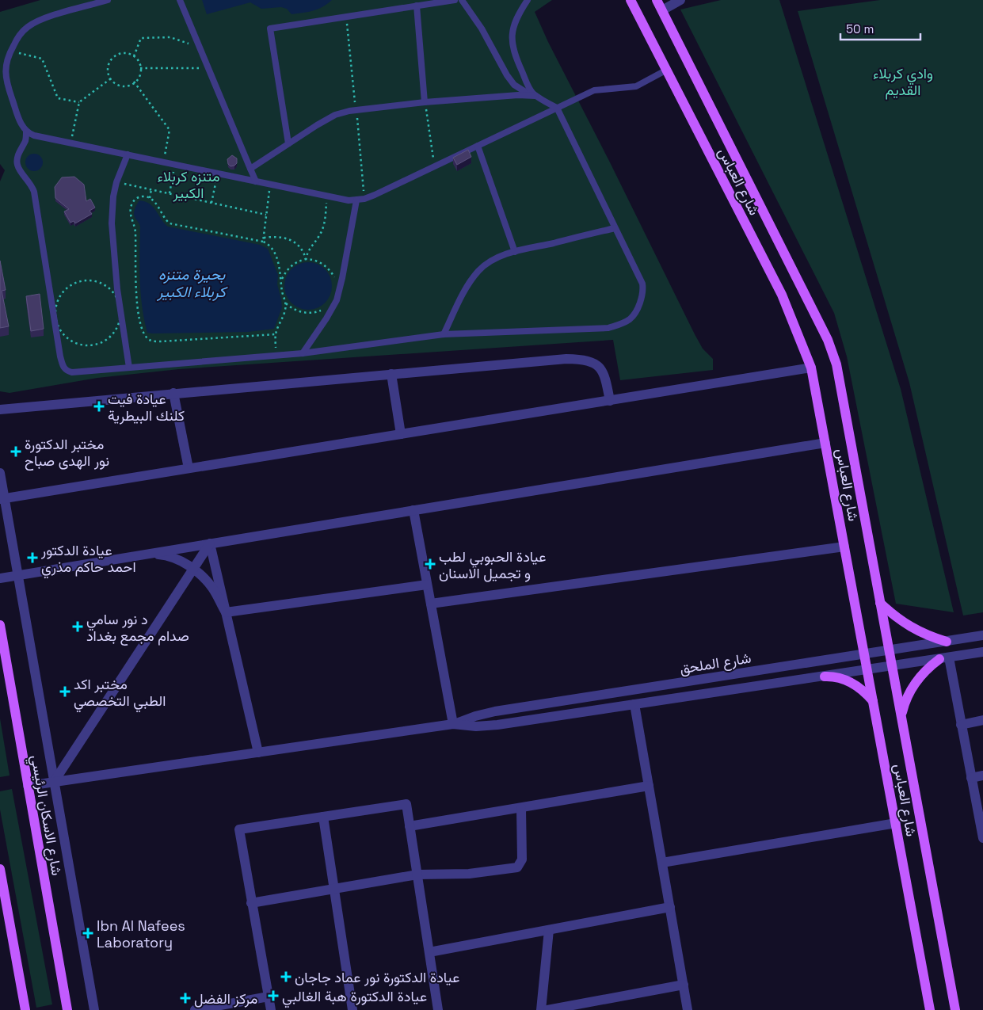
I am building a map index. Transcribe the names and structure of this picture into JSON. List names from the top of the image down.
{
  "streets": {
    "main road": ["شارع العباس", "شارع الاسكان الرئيسي"],
    "street": ["شارع الملحق"]
  },
  "crossings": [
    ["شارع العباس", "شارع الملحق"]
  ],
  "water": ["بحيرة متنزه كربلاء الكبير"],
  "parks": ["وادي كربلاء القديم", "متنزه كربلاء الكبير"],
  "places": {
    "health": [
      "عيادة فيت كلنك البيطرية",
      "مختبر الدكتورة نور الهدى صباح",
      "عيادة الدكتور احمد حاكم مذري",
      "عيادة الحبوبي لطب و تجميل الاسنان",
      "د نور سامي صدام مجمع بغداد",
      "مختبر اكد الطبي التخصصي",
      "Ibn Al Nafees Laboratory",
      "عيادة الدكتورة نور عماد جاجان",
      "عيادة الدكتورة هبة الغالبي",
      "مركز الفضل"
    ]
  },
  "scale_bar": "50 m"
}
